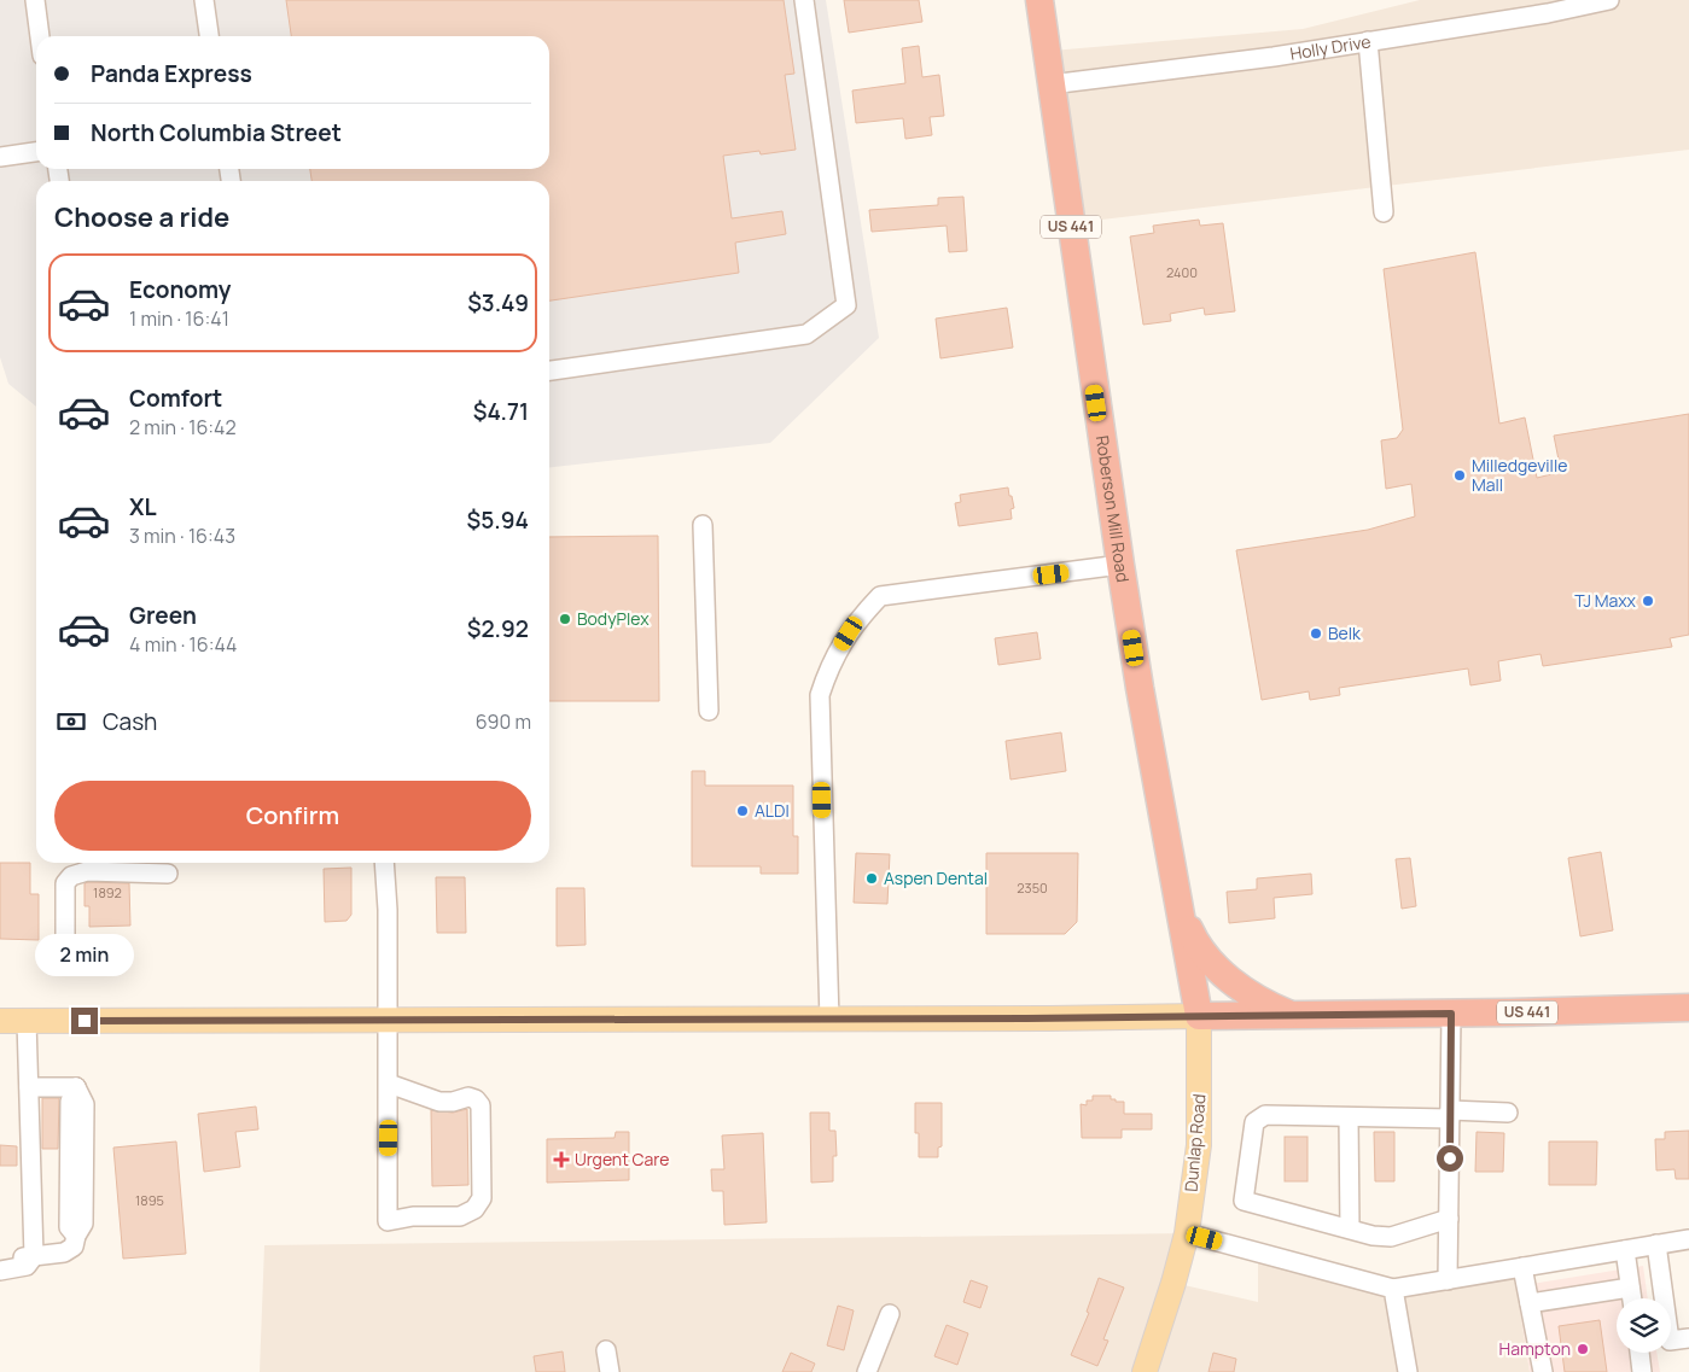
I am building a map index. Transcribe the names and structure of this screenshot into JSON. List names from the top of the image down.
{
  "streets": {
    "highway": ["US 441", "Roberson Mill Road"],
    "main road": ["Dunlap Road"],
    "street": ["Holly Drive"]
  },
  "crossings": [
    ["Holly Drive", "Roberson Mill Road"],
    ["US 441", "Roberson Mill Road"],
    ["US 441", "Dunlap Road"],
    ["Roberson Mill Road", "Dunlap Road"]
  ],
  "places": {
    "other": [
      "Milledgeville Mall",
      "TJ Maxx",
      "BodyPlex",
      "Belk",
      "ALDI",
      "Aspen Dental",
      "Hampton"
    ],
    "health": ["Urgent Care"]
  },
  "house_numbers": [
    "2400",
    "2350",
    "1892",
    "1895"
  ],
  "page": {
    "banner": ["Panda Express", "North Columbia Street"],
    "heading": "Choose a ride",
    "list": [
      {
        "name": "Economy",
        "note": "1 min · 16:41",
        "value": "$3.49"
      },
      {
        "name": "Comfort",
        "note": "2 min · 16:42",
        "value": "$4.71"
      },
      {
        "name": "XL",
        "note": "3 min · 16:43",
        "value": "$5.94"
      },
      {
        "name": "Green",
        "note": "4 min · 16:44",
        "value": "$2.92"
      }
    ],
    "pay": ["Cash", "690 m"],
    "buttons": "Confirm",
    "bubble": "2 min"
  }
}
